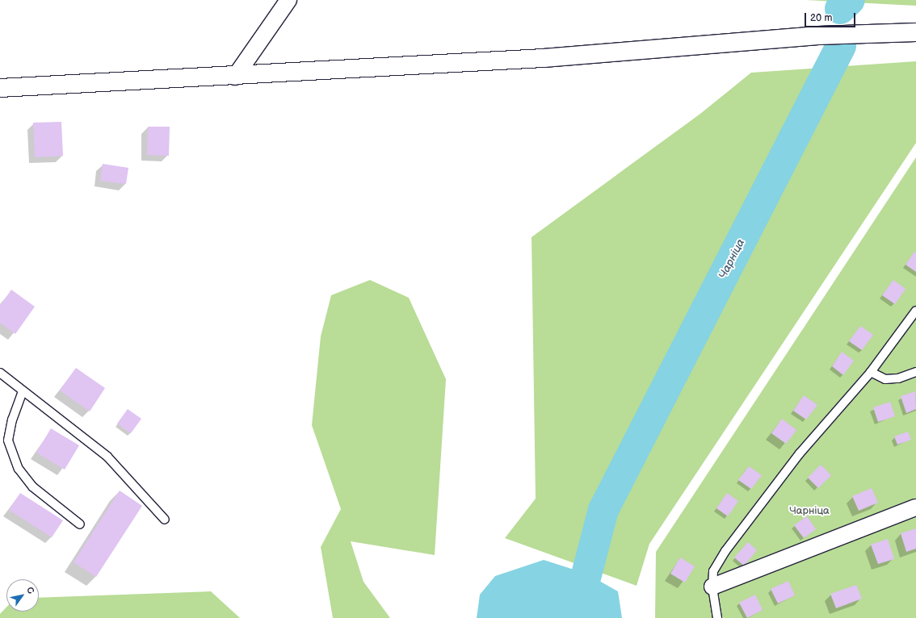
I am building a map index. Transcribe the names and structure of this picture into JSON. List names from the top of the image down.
{
  "water": ["Чарніца"],
  "parks": ["Чарніца"],
  "scale_bar": "20 m",
  "north": "top right"
}
